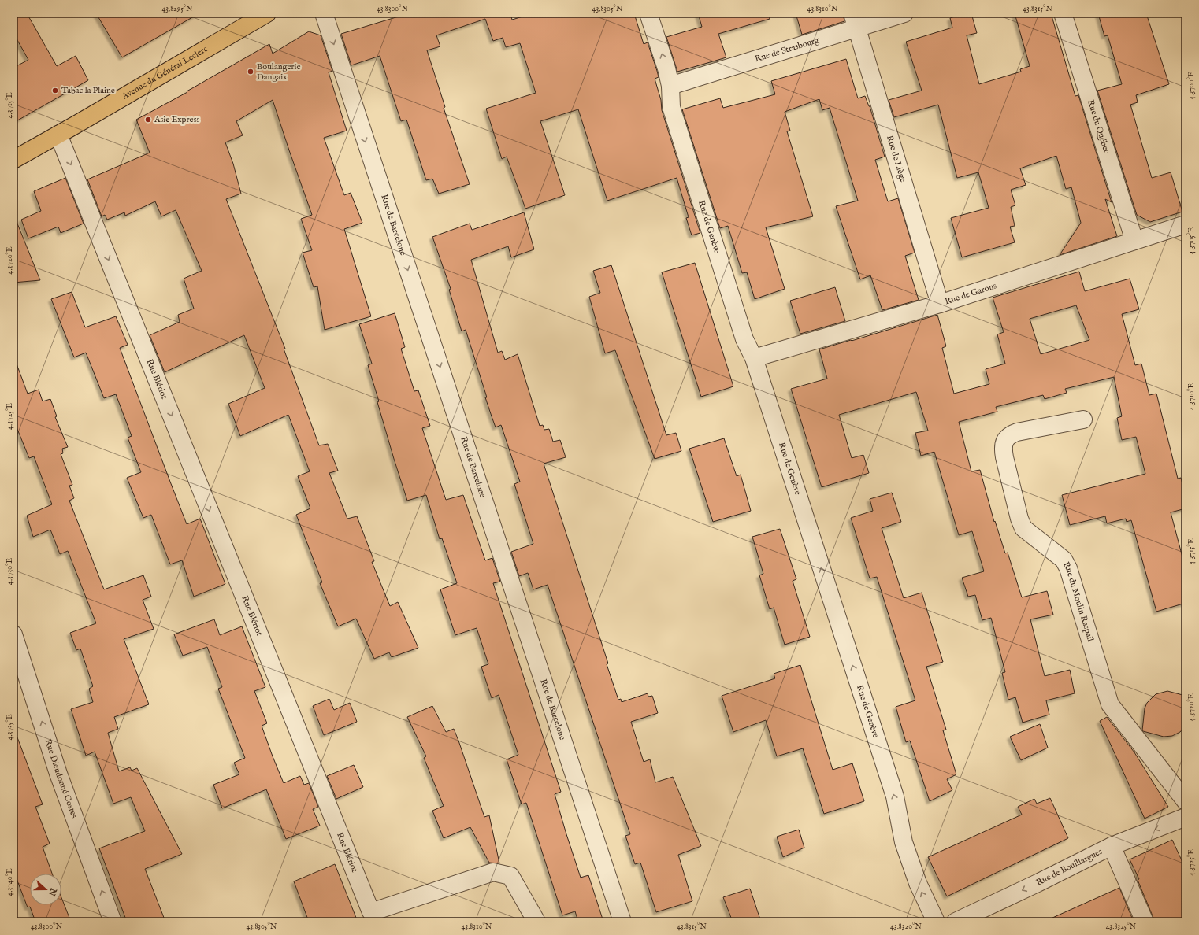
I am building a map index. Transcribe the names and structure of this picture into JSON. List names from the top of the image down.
{
  "streets": {
    "main road": ["Avenue du Général Leclerc"],
    "street": [
      "Rue de Strasbourg",
      "Rue du Québec",
      "Rue de Liège",
      "Rue de Barcelone",
      "Rue de Genève",
      "Rue de Garons",
      "Rue Blériot",
      "Rue du Moulin Raspail",
      "Rue Dieudonné Costes",
      "Rue de Bouillargues"
    ]
  },
  "crossings": [
    ["Rue de Strasbourg", "Rue de Liège"],
    ["Rue de Strasbourg", "Rue de Genève"],
    ["Avenue du Général Leclerc", "Rue Blériot"],
    ["Rue du Québec", "Rue de Garons"],
    ["Rue de Liège", "Rue de Garons"],
    ["Rue de Genève", "Rue de Garons"]
  ],
  "one_way": [
    "Rue de Barcelone",
    "Rue de Genève",
    "Rue Blériot",
    "Rue Dieudonné Costes",
    "Rue de Bouillargues"
  ],
  "places": ["Boulangerie Dangaix", "Tabac la Plaine", "Asie Express"],
  "north": "right",
  "coordinates": [
    "43.8295°N",
    "43.8300°N",
    "43.8305°N",
    "43.8310°N",
    "43.8315°N",
    "4.3700°E",
    "4.3715°E",
    "4.3705°E",
    "4.3720°E",
    "4.3710°E",
    "4.3725°E",
    "4.3730°E",
    "4.3735°E",
    "4.3740°E",
    "43.8320°N",
    "43.8325°N"
  ]
}
